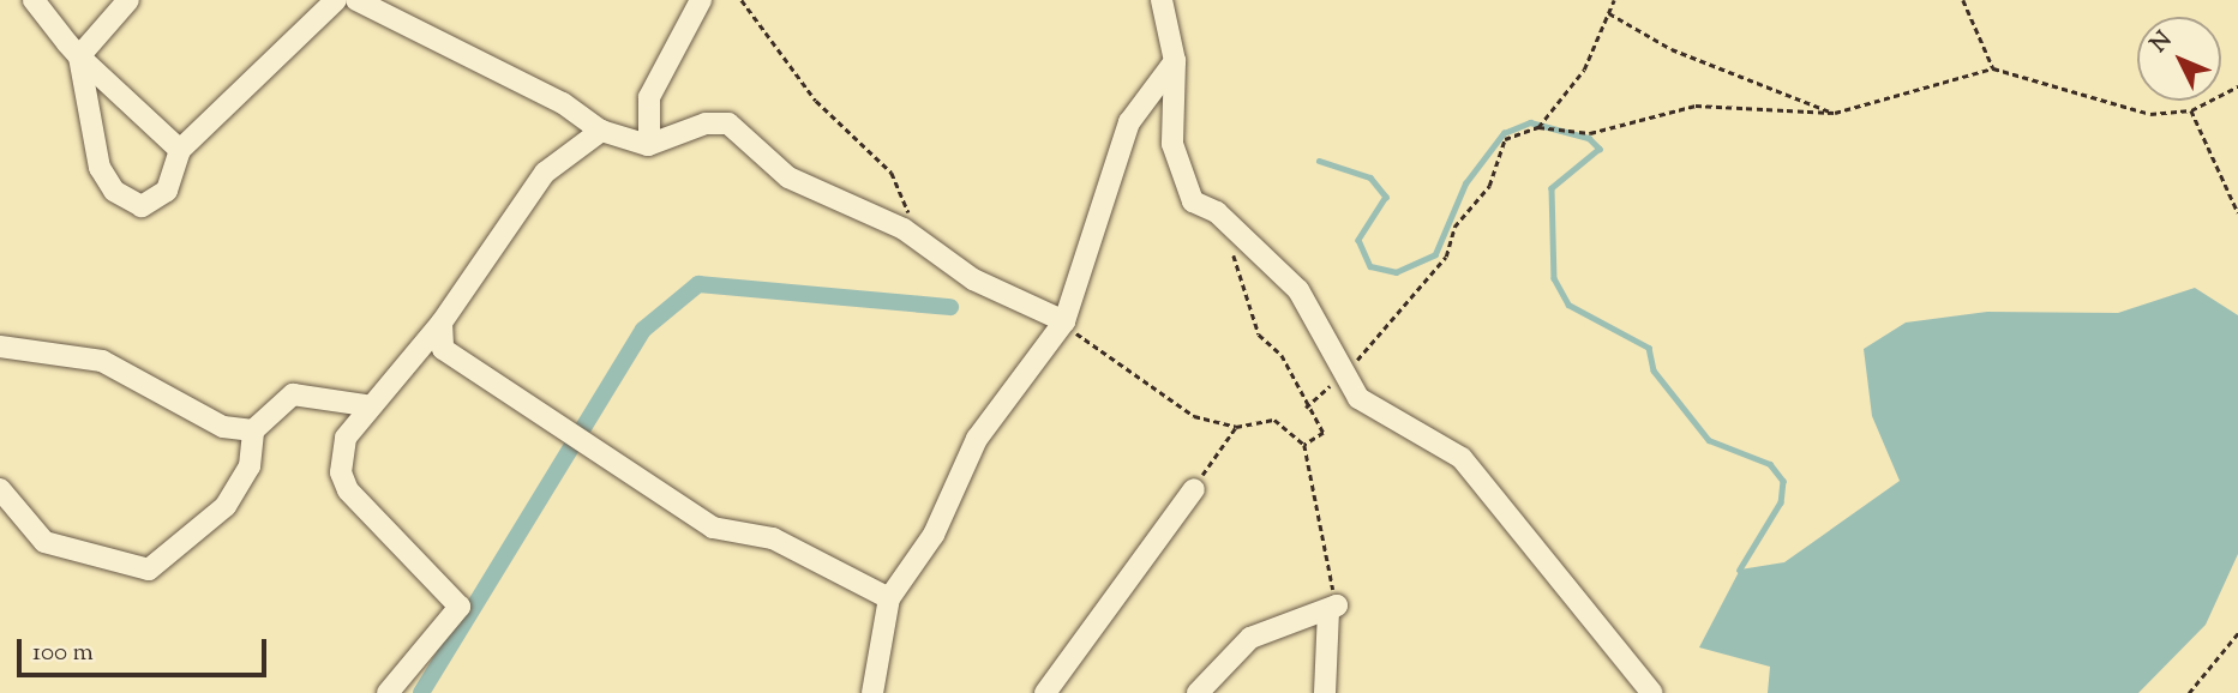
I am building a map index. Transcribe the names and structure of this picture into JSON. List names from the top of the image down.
{
  "scale_bar": "100 m",
  "north": "top left"
}
